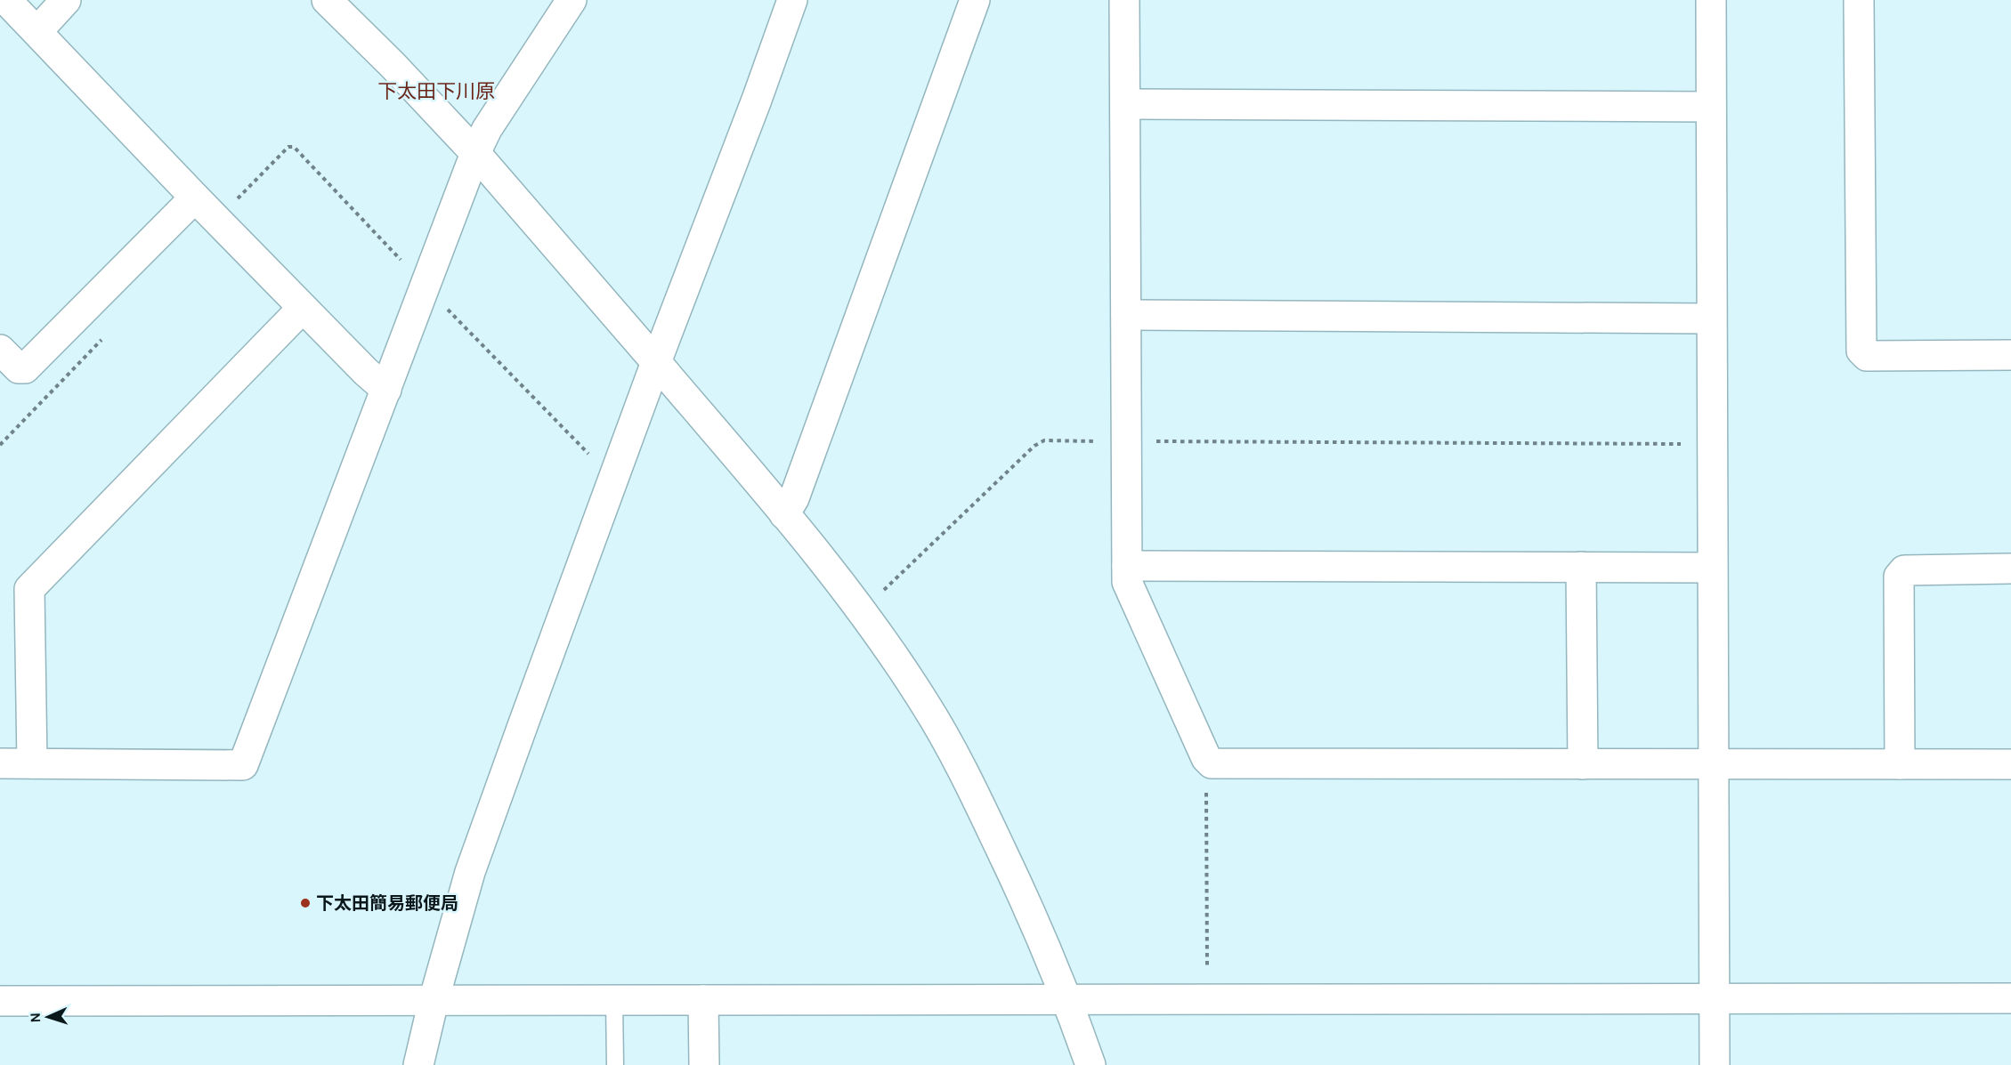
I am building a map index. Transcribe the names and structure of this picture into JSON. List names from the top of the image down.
{
  "districts": ["下太田下川原"],
  "places": ["下太田簡易郵便局"],
  "north": "left"
}
